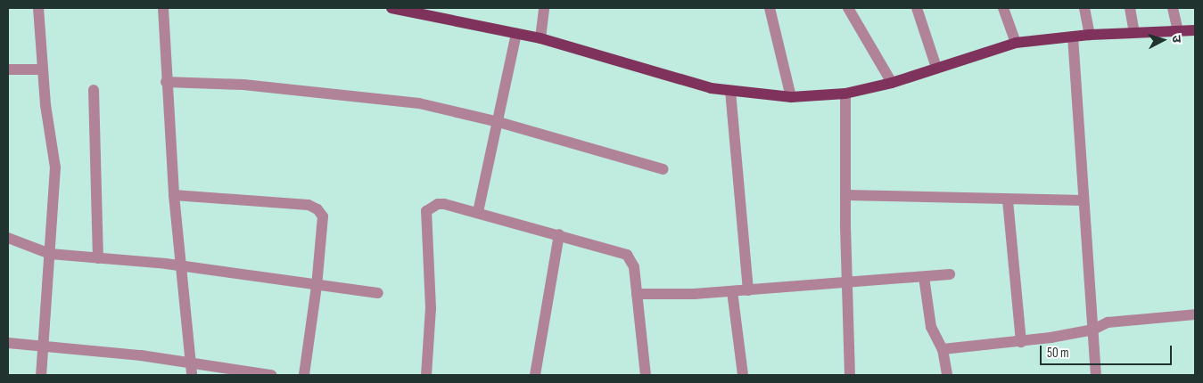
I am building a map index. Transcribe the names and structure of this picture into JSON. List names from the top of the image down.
{
  "scale_bar": "50 m",
  "north": "right"
}
